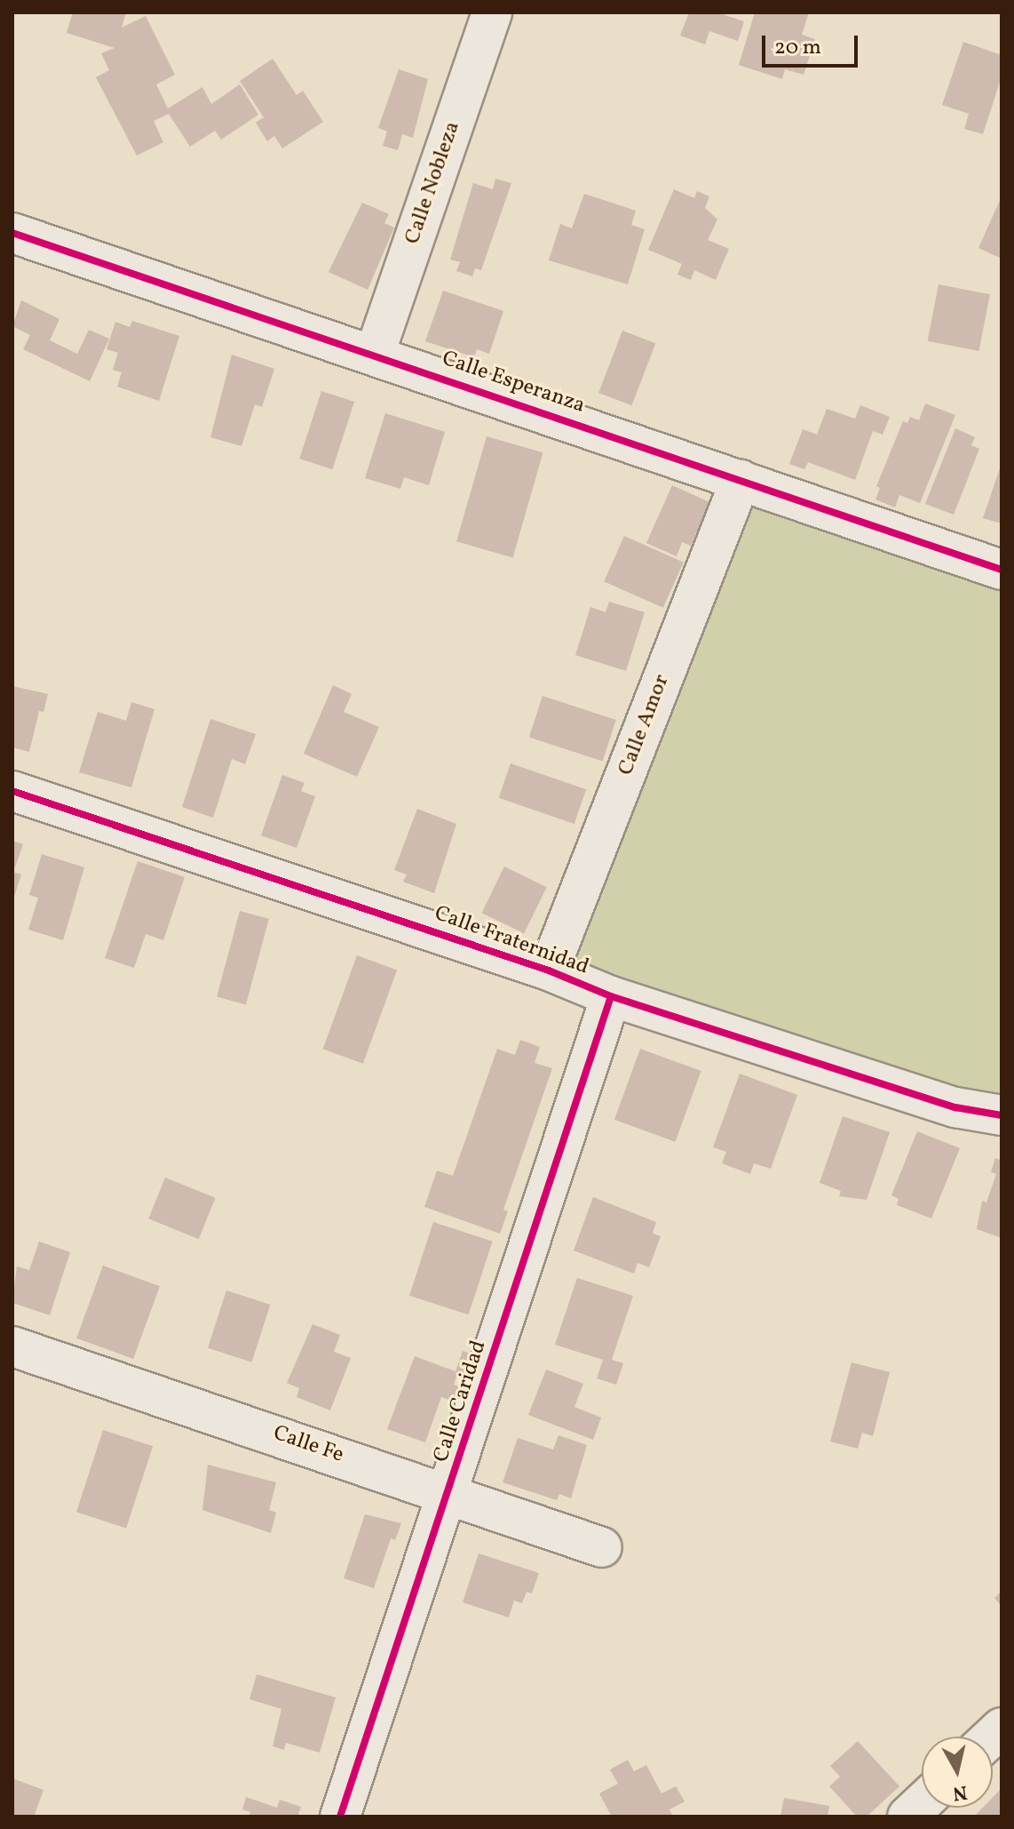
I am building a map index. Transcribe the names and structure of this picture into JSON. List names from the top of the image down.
{
  "streets": {
    "street": [
      "Calle Nobleza",
      "Calle Esperanza",
      "Calle Amor",
      "Calle Fraternidad",
      "Calle Caridad",
      "Calle Fe"
    ]
  },
  "crossings": [
    ["Calle Nobleza", "Calle Esperanza"],
    ["Calle Esperanza", "Calle Amor"],
    ["Calle Amor", "Calle Fraternidad"],
    ["Calle Fraternidad", "Calle Caridad"],
    ["Calle Caridad", "Calle Fe"]
  ],
  "scale_bar": "20 m",
  "north": "bottom"
}
